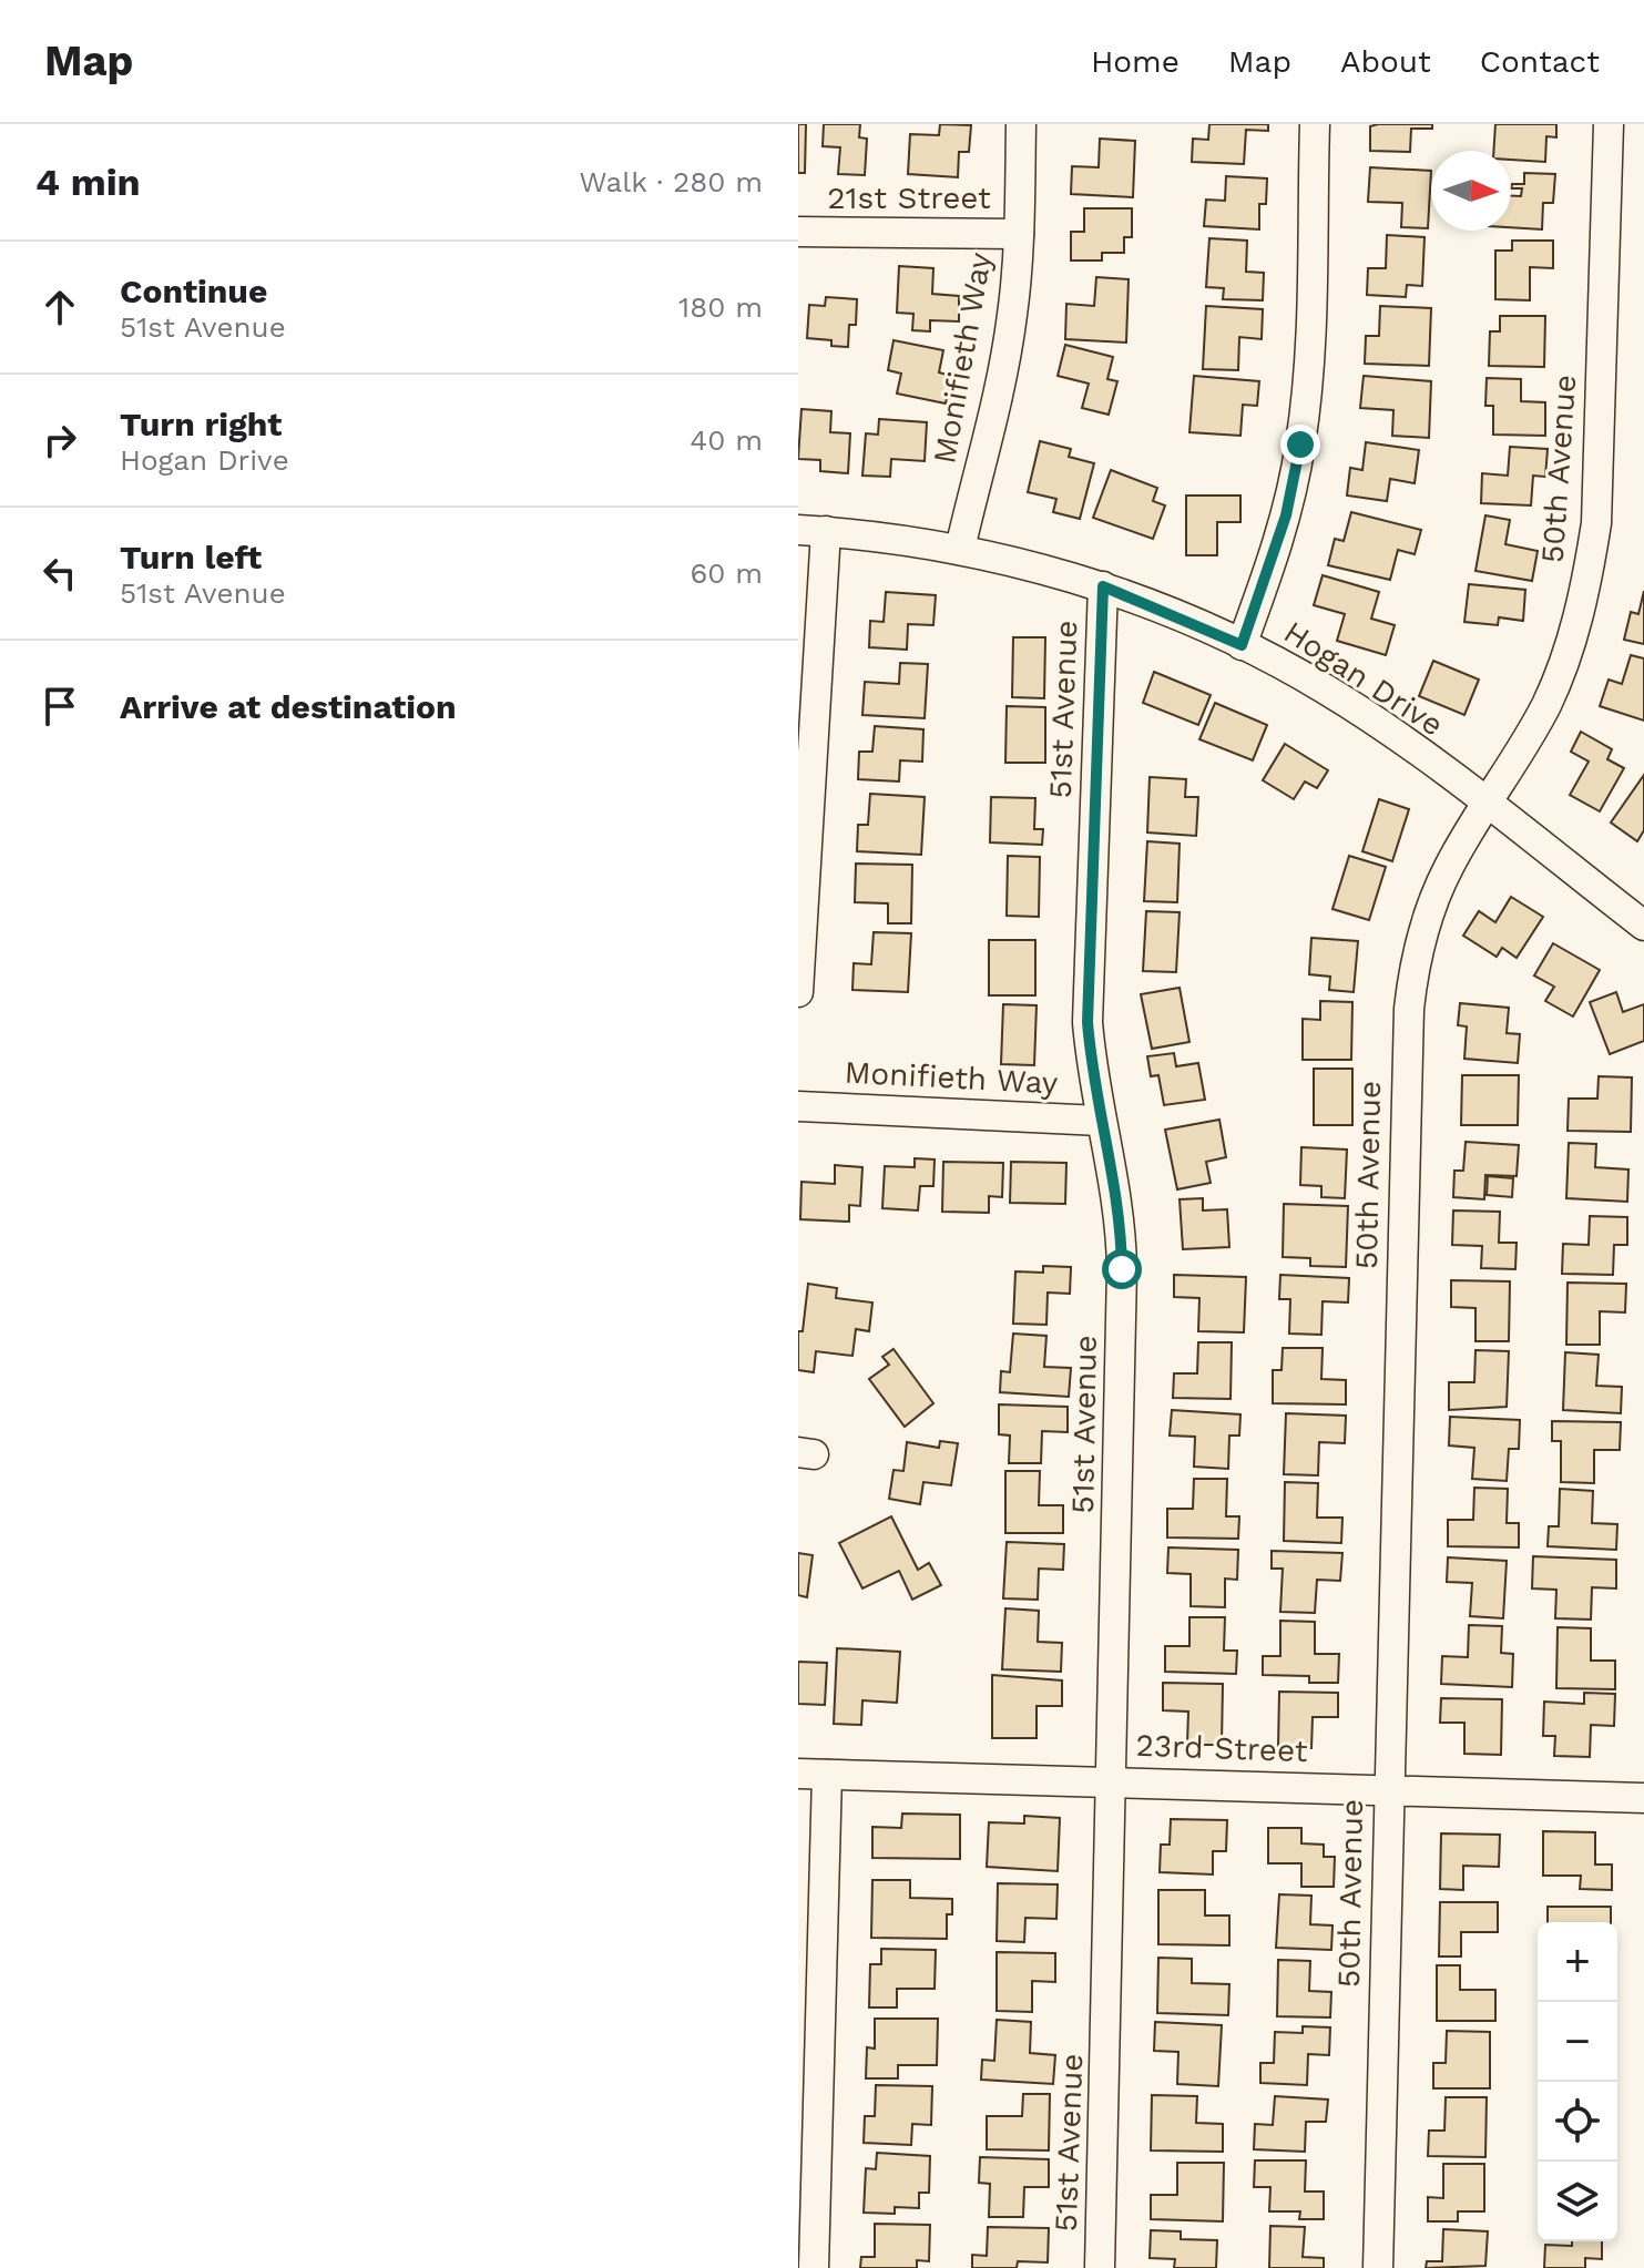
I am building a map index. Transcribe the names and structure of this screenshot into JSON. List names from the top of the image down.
{
  "streets": {
    "street": [
      "21st Street",
      "Monifieth Way",
      "50th Avenue",
      "Hogan Drive",
      "51st Avenue",
      "23rd Street"
    ]
  },
  "crossings": [
    ["21st Street", "Monifieth Way"],
    ["Monifieth Way", "Hogan Drive"],
    ["Monifieth Way", "51st Avenue"],
    ["50th Avenue", "Hogan Drive"],
    ["50th Avenue", "23rd Street"],
    ["Hogan Drive", "51st Avenue"],
    ["51st Avenue", "23rd Street"]
  ],
  "north": "right",
  "page": {
    "header": "Map",
    "nav": [
      "Home",
      "Map",
      "About",
      "Contact"
    ],
    "heading": ["4 min", "Walk · 280 m"],
    "list": [
      ["Continue", "51st Avenue", "180 m"],
      ["Turn right", "Hogan Drive", "40 m"],
      ["Turn left", "51st Avenue", "60 m"],
      "Arrive at destination"
    ],
    "map_buttons": ["+", "−"]
  }
}
